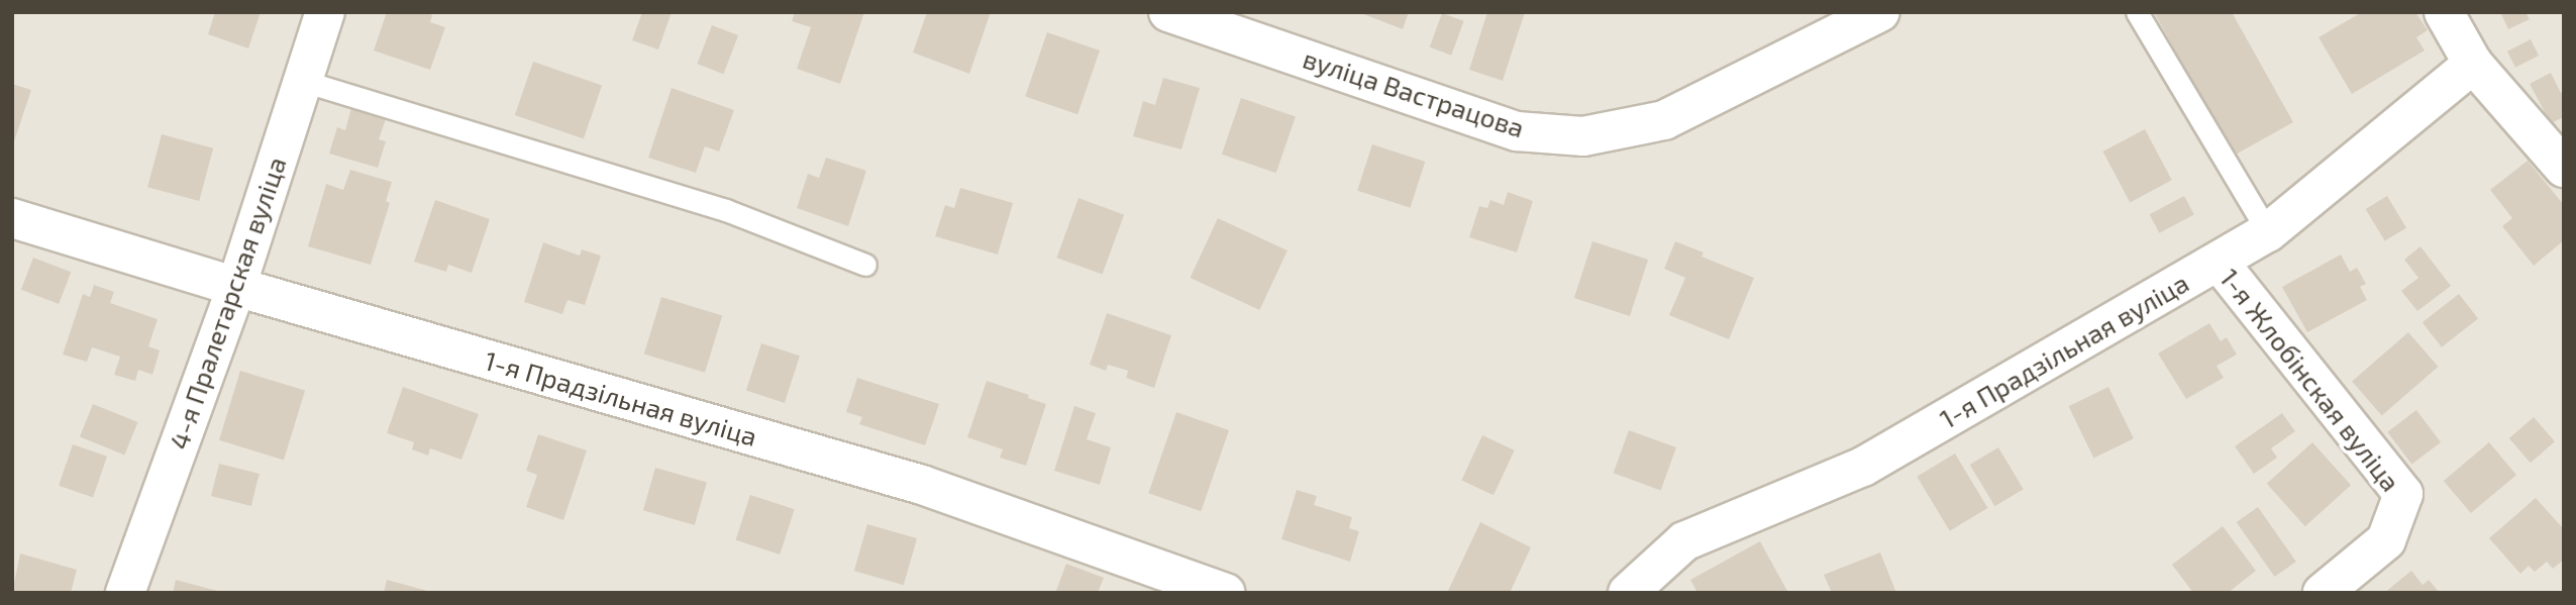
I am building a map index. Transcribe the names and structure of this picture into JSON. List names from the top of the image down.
{
  "streets": {
    "street": [
      "вуліца Вастрацова",
      "4-я Пралетарская вуліца",
      "1-я Прадзільная вуліца",
      "1-я Жлобінская вуліца"
    ]
  },
  "crossings": [
    ["4-я Пралетарская вуліца", "1-я Прадзільная вуліца"],
    ["1-я Прадзільная вуліца", "1-я Жлобінская вуліца"]
  ]
}
